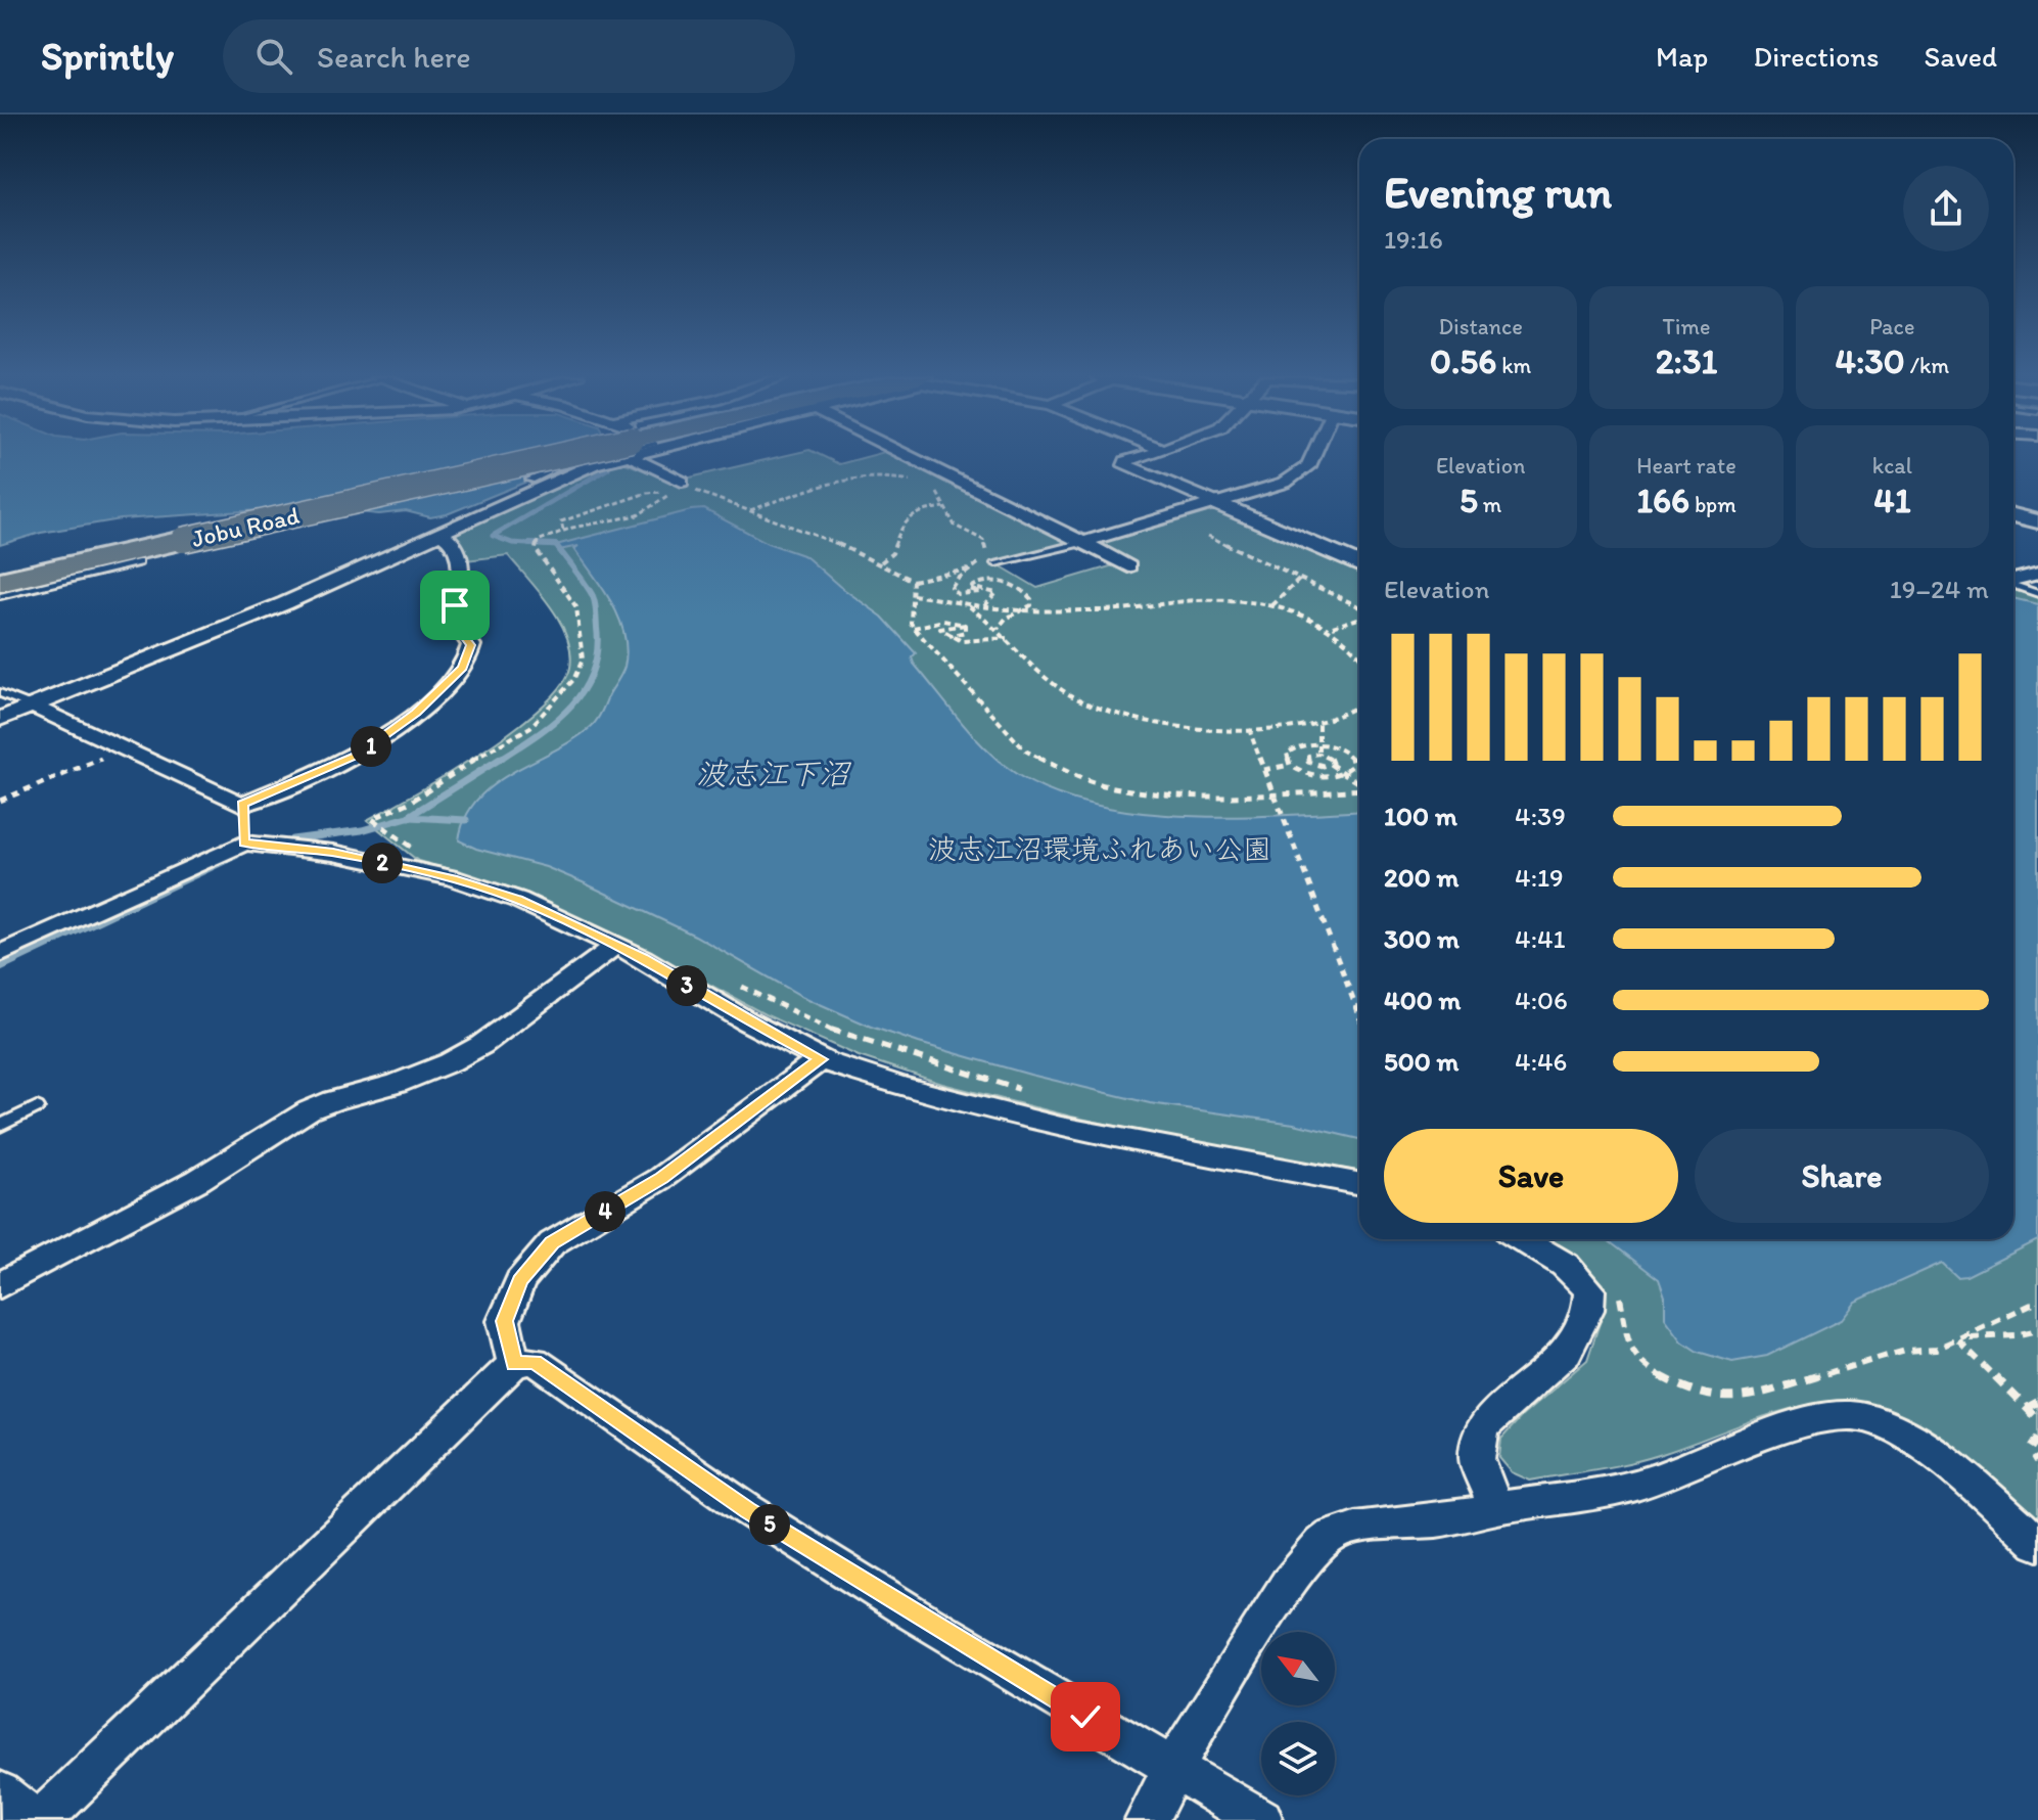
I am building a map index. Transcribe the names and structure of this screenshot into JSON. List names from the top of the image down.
{
  "streets": {
    "highway": ["Jobu Road"]
  },
  "water": ["波志江下沼"],
  "parks": ["波志江沼環境ふれあい公園"],
  "north": "top left",
  "page": {
    "header": "Sprintly",
    "search": "Search here",
    "nav": ["Map", "Directions", "Saved"],
    "heading": ["Evening run", "19:16"],
    "stats": [
      ["Distance", "0.56 km"],
      ["Time", "2:31"],
      ["Pace", "4:30 /km"],
      ["Elevation", "5 m"],
      ["Heart rate", "166 bpm"],
      ["kcal", "41"]
    ],
    "chart": ["Elevation", "19–24 m"],
    "pins": [
      "1",
      "2",
      "3",
      "4",
      "5"
    ],
    "list": [
      {
        "name": "100 m",
        "note": "4:39"
      },
      {
        "name": "200 m",
        "note": "4:19"
      },
      {
        "name": "300 m",
        "note": "4:41"
      },
      {
        "name": "400 m",
        "note": "4:06"
      },
      {
        "name": "500 m",
        "note": "4:46"
      }
    ],
    "buttons": ["Save", "Share"]
  }
}
